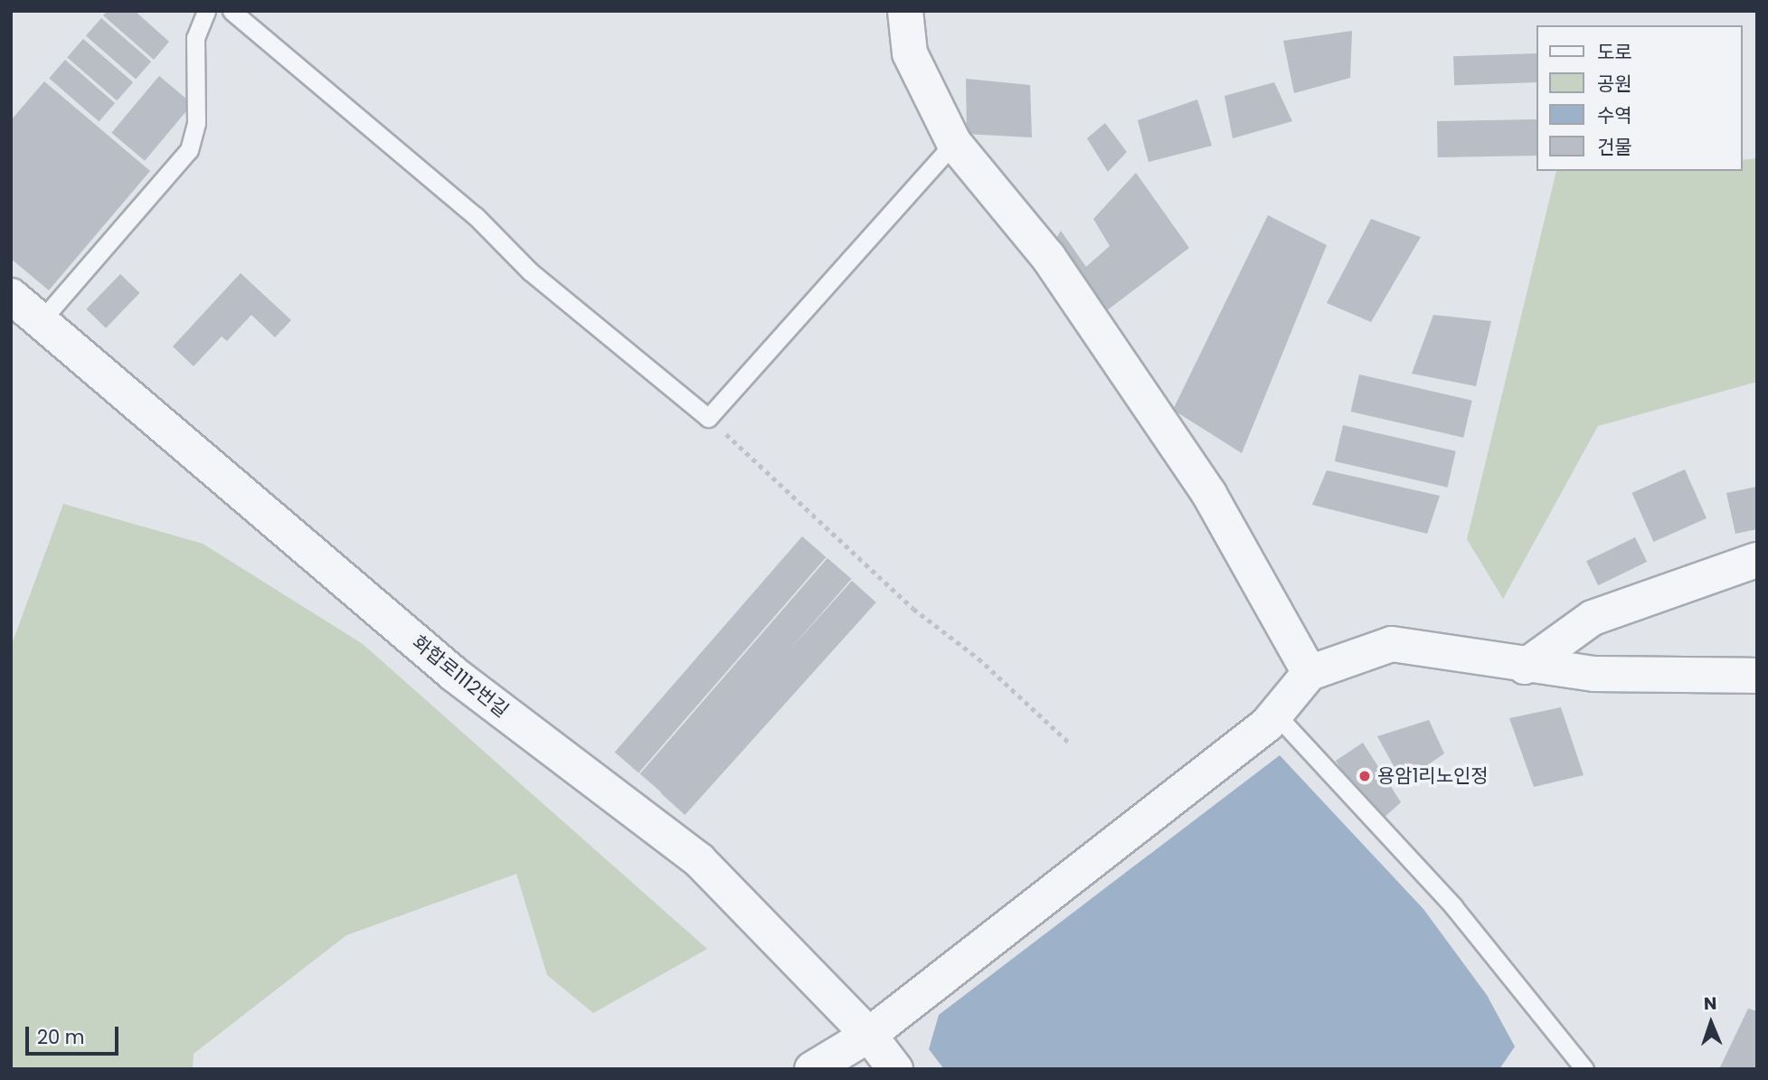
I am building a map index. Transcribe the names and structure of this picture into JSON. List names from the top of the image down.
{
  "streets": {
    "street": ["화합로1112번길"]
  },
  "places": ["용암1리노인정"],
  "legend": [
    "도로",
    "공원",
    "수역",
    "건물"
  ],
  "scale_bar": "20 m",
  "north": "top"
}
